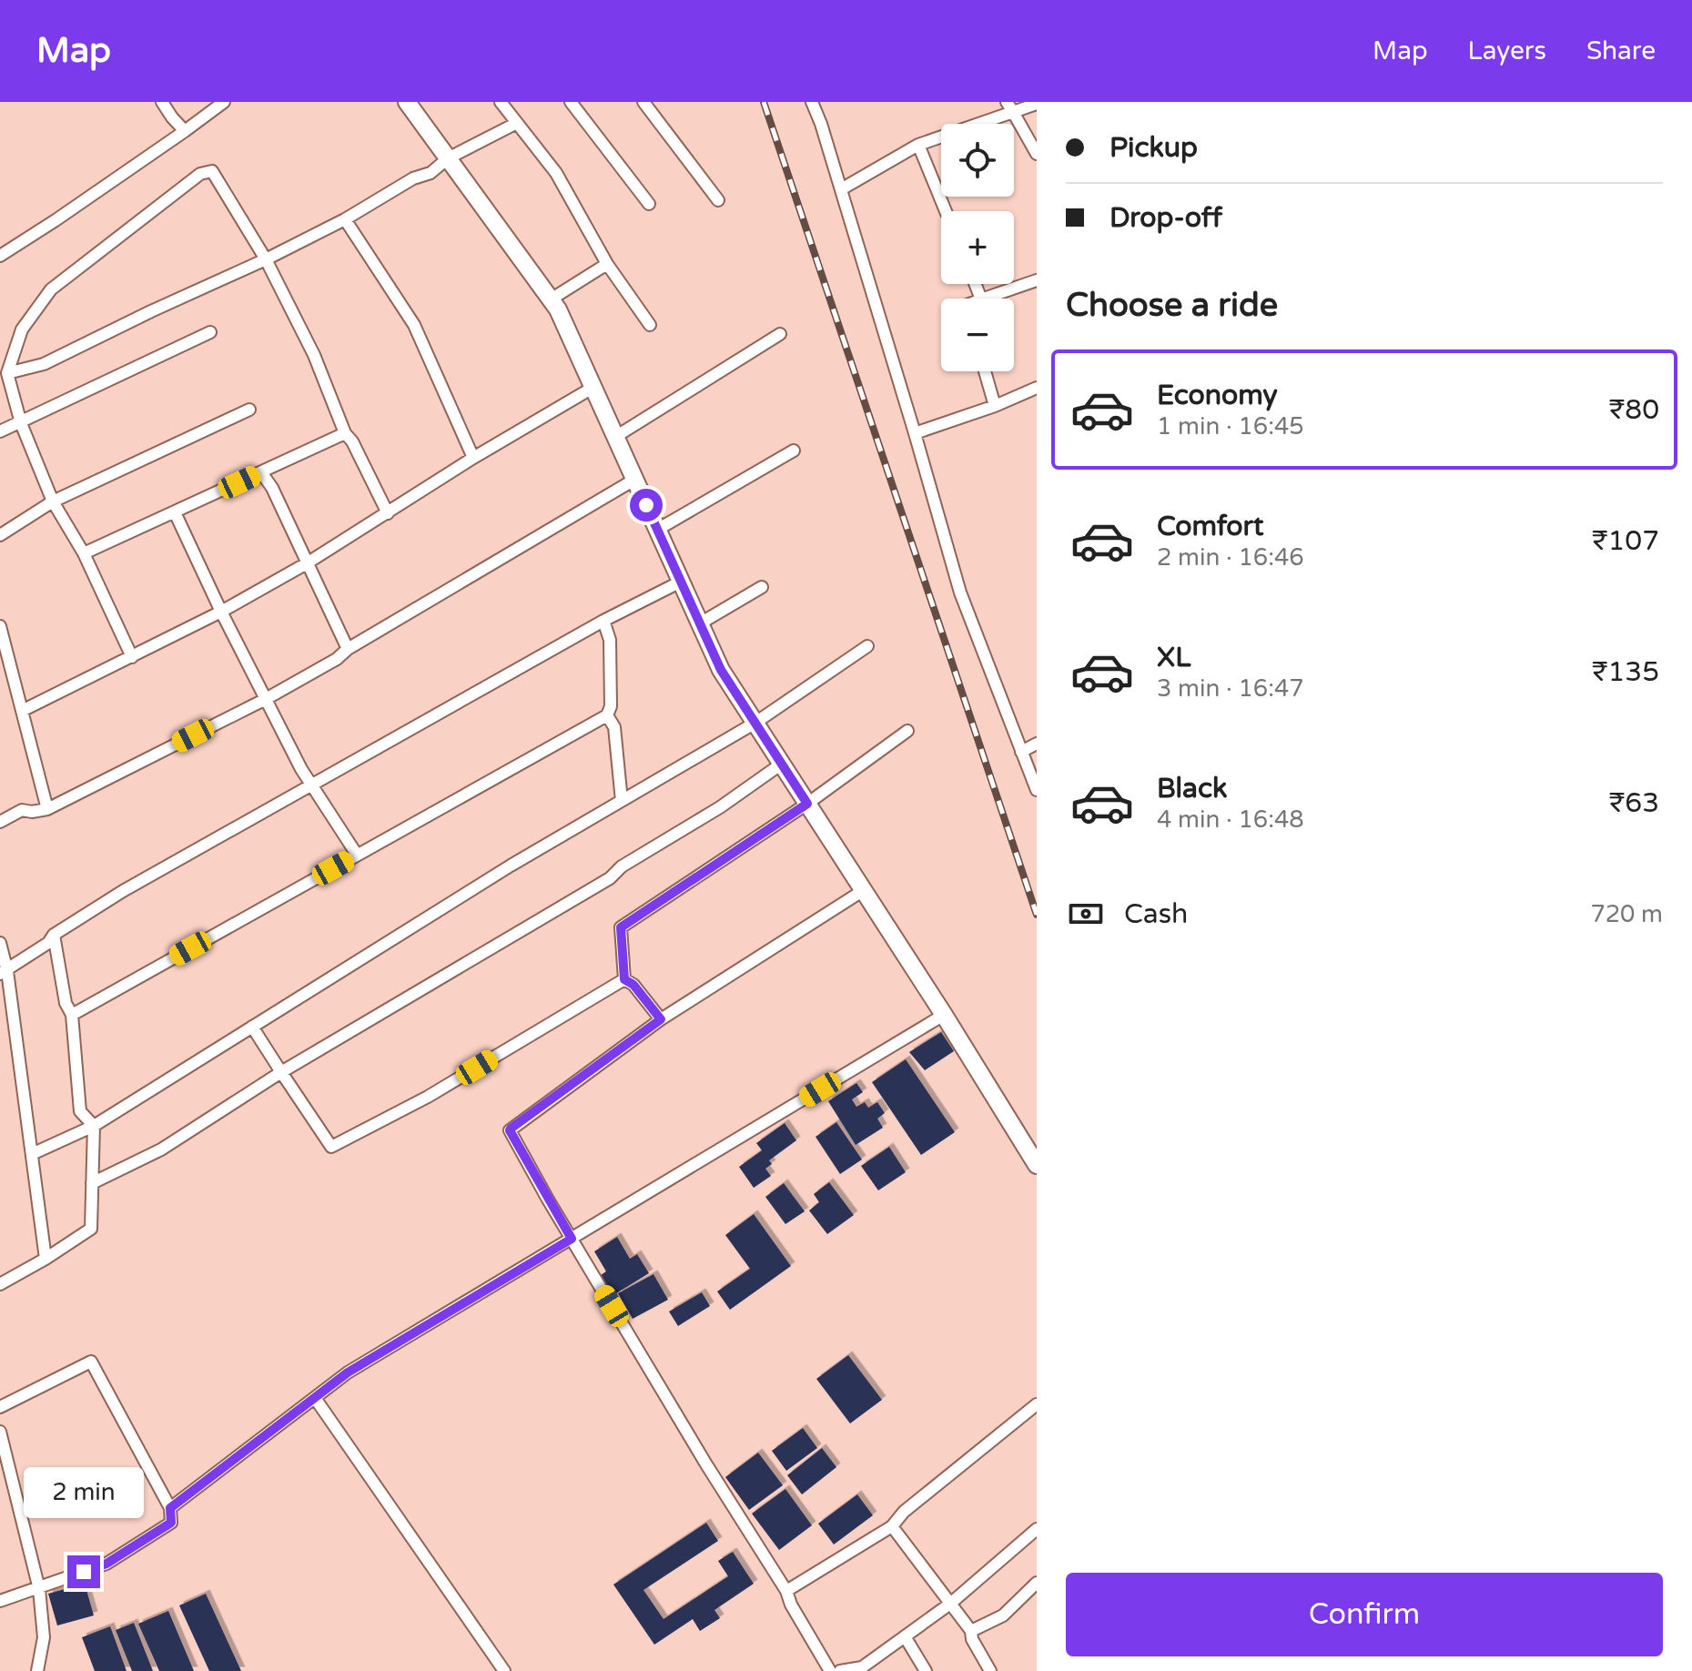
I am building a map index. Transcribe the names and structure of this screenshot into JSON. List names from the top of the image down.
{
  "page": {
    "header": "Map",
    "nav": ["Map", "Layers", "Share"],
    "banner": ["Pickup", "Drop-off"],
    "map_buttons": ["+", "−"],
    "heading": "Choose a ride",
    "list": [
      {
        "name": "Economy",
        "note": "1 min · 16:45",
        "value": "₹80"
      },
      {
        "name": "Comfort",
        "note": "2 min · 16:46",
        "value": "₹107"
      },
      {
        "name": "XL",
        "note": "3 min · 16:47",
        "value": "₹135"
      },
      {
        "name": "Black",
        "note": "4 min · 16:48",
        "value": "₹63"
      }
    ],
    "pay": ["Cash", "720 m"],
    "bubble": "2 min",
    "buttons": "Confirm"
  }
}
